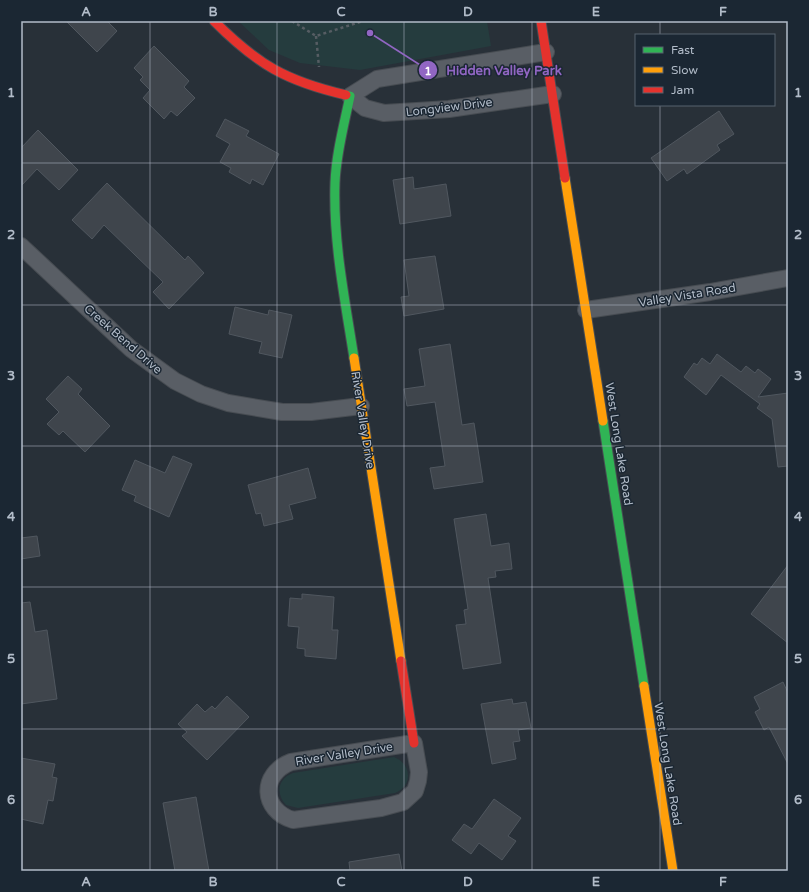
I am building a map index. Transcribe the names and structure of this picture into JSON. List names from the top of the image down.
{
  "streets": {
    "main road": ["Longview Drive", "River Valley Drive", "West Long Lake Road"],
    "street": ["Valley Vista Road", "Creek Bend Drive"]
  },
  "crossings": [
    ["Longview Drive", "River Valley Drive"],
    ["Longview Drive", "West Long Lake Road"],
    ["Valley Vista Road", "West Long Lake Road"],
    ["Creek Bend Drive", "River Valley Drive"]
  ],
  "places": ["Hidden Valley Park"],
  "legend": ["Fast", "Slow", "Jam"],
  "grid": {
    "columns": [
      "A",
      "B",
      "C",
      "D",
      "E",
      "F"
    ],
    "rows": [
      "1",
      "2",
      "3",
      "4",
      "5",
      "6"
    ]
  }
}
